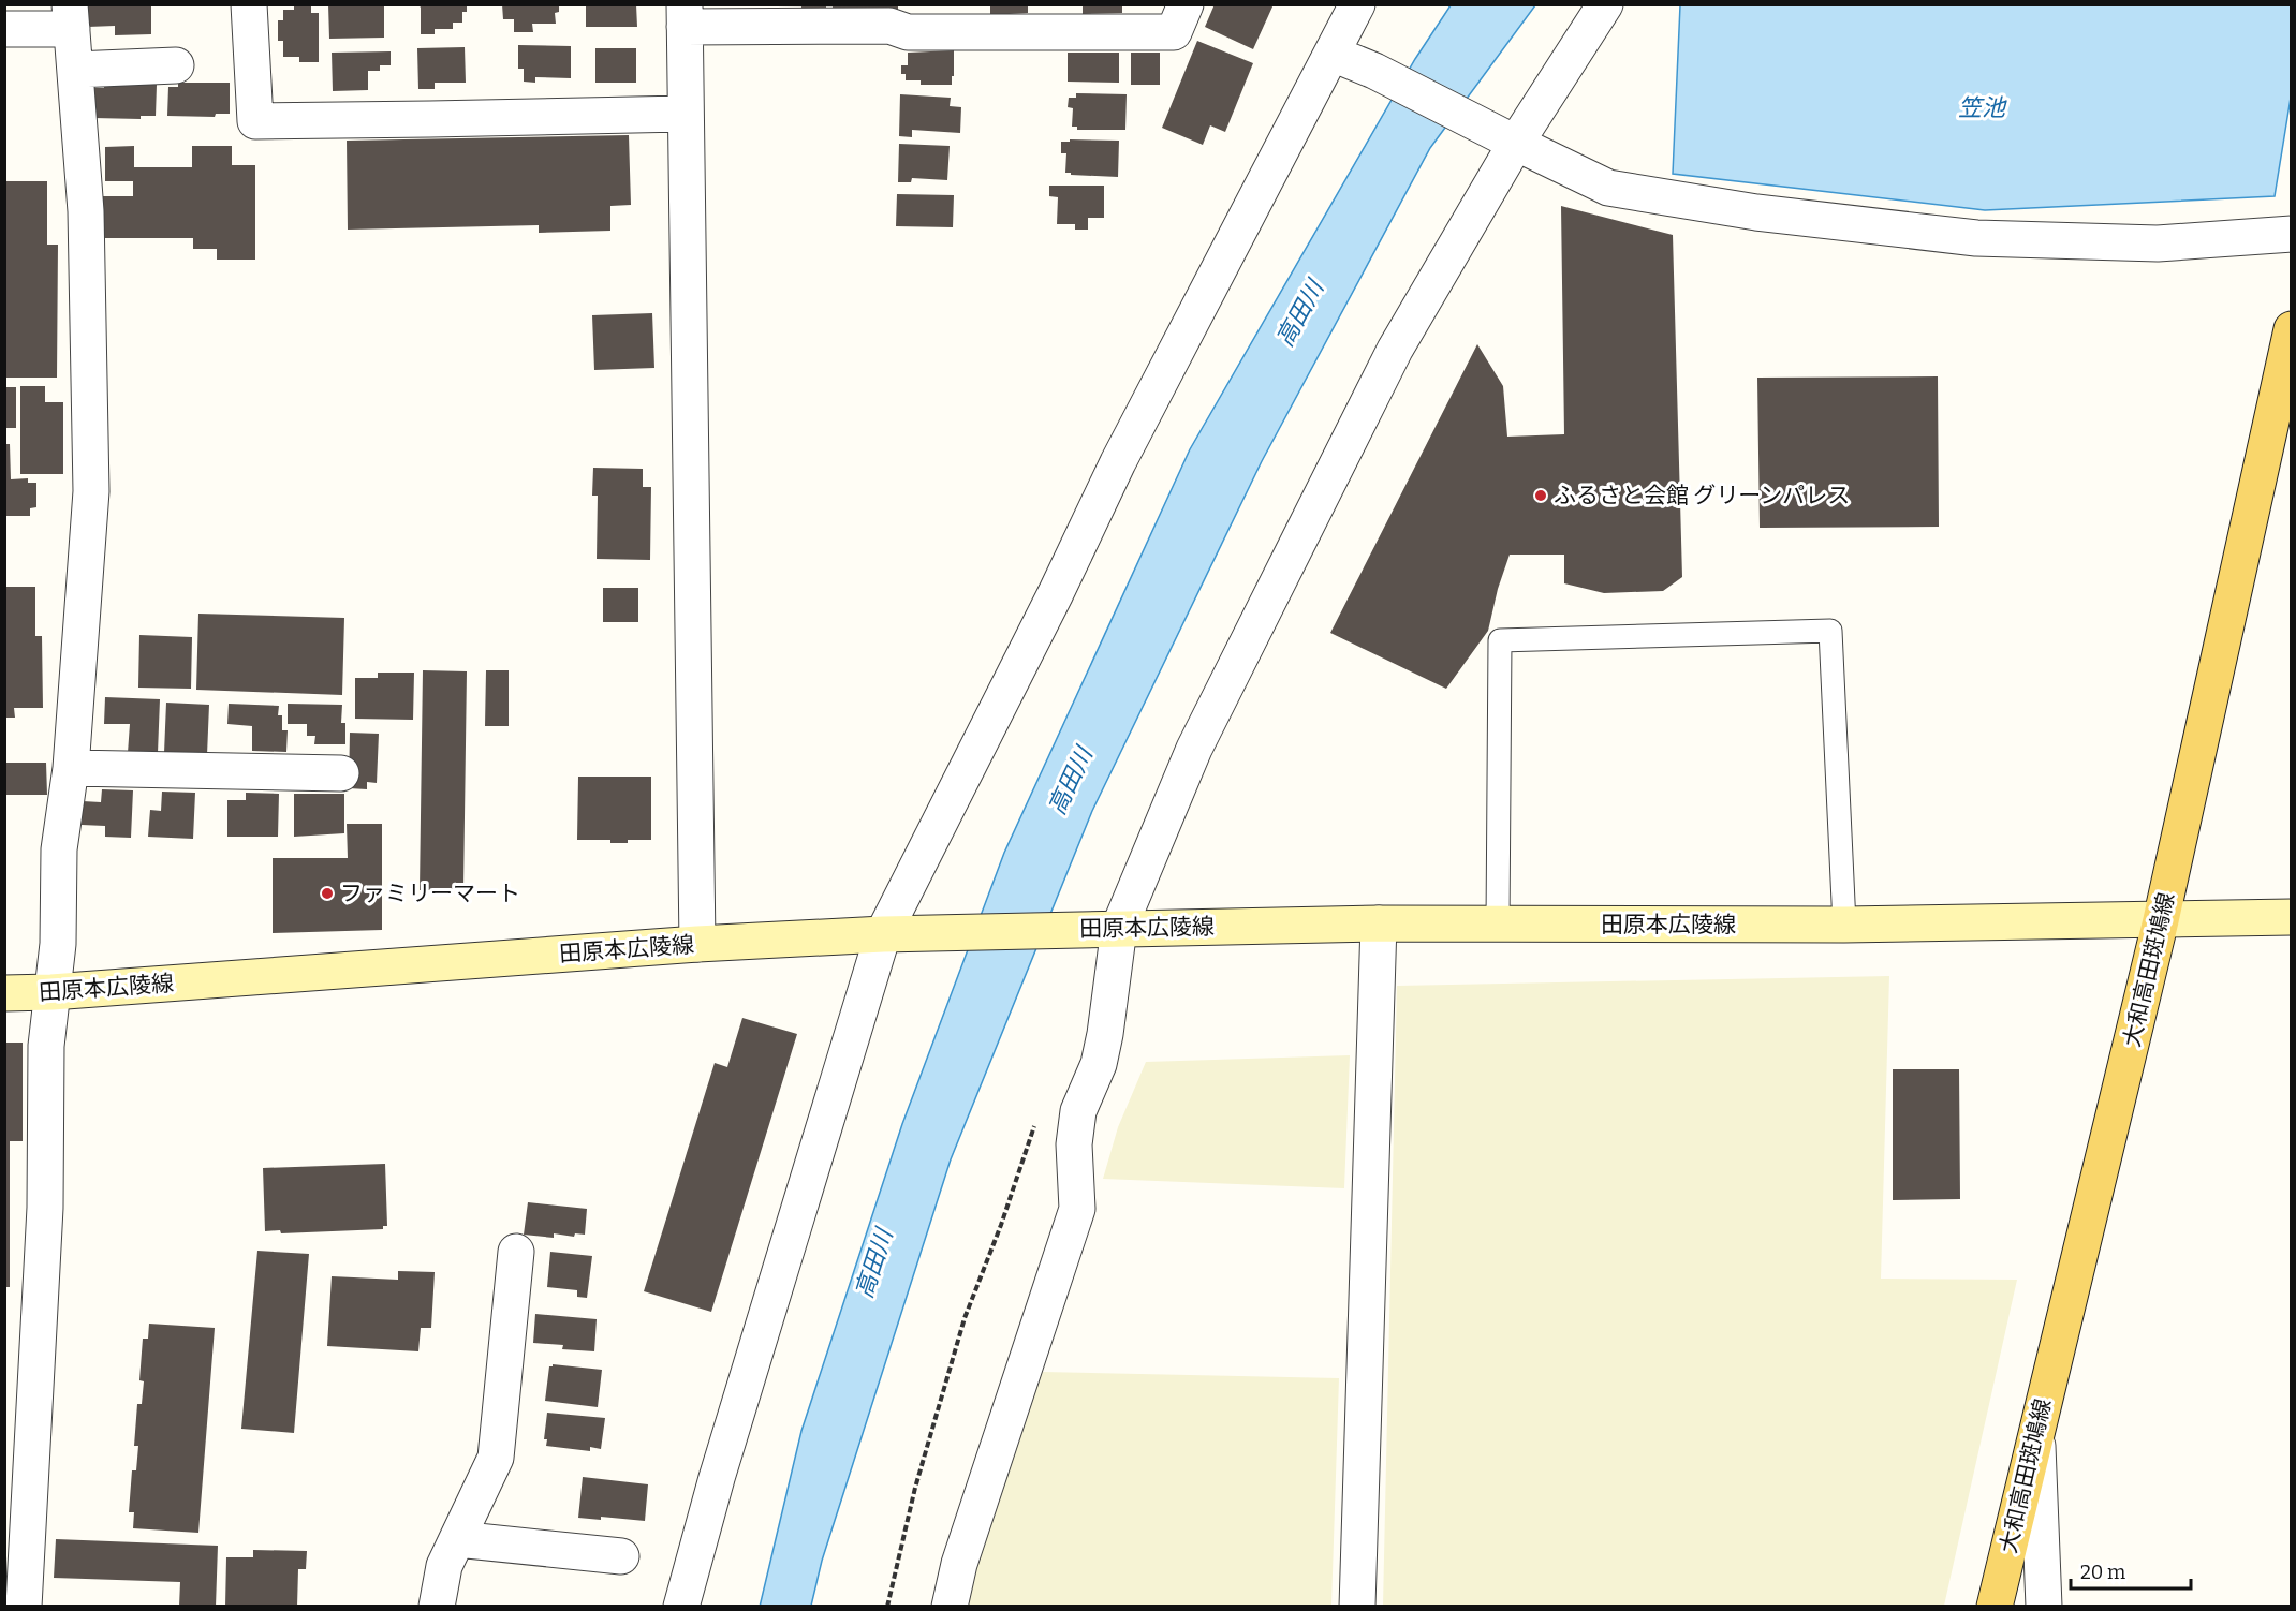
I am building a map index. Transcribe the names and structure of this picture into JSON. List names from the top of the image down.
{
  "streets": {
    "main road": ["田原本広陵線", "大和高田斑鳩線"]
  },
  "crossings": [
    ["田原本広陵線", "大和高田斑鳩線"]
  ],
  "water": ["笠池", "高田川"],
  "places": ["ふるさと会館 グリーンパレス", "ファミリーマート"],
  "scale_bar": "20 m"
}
